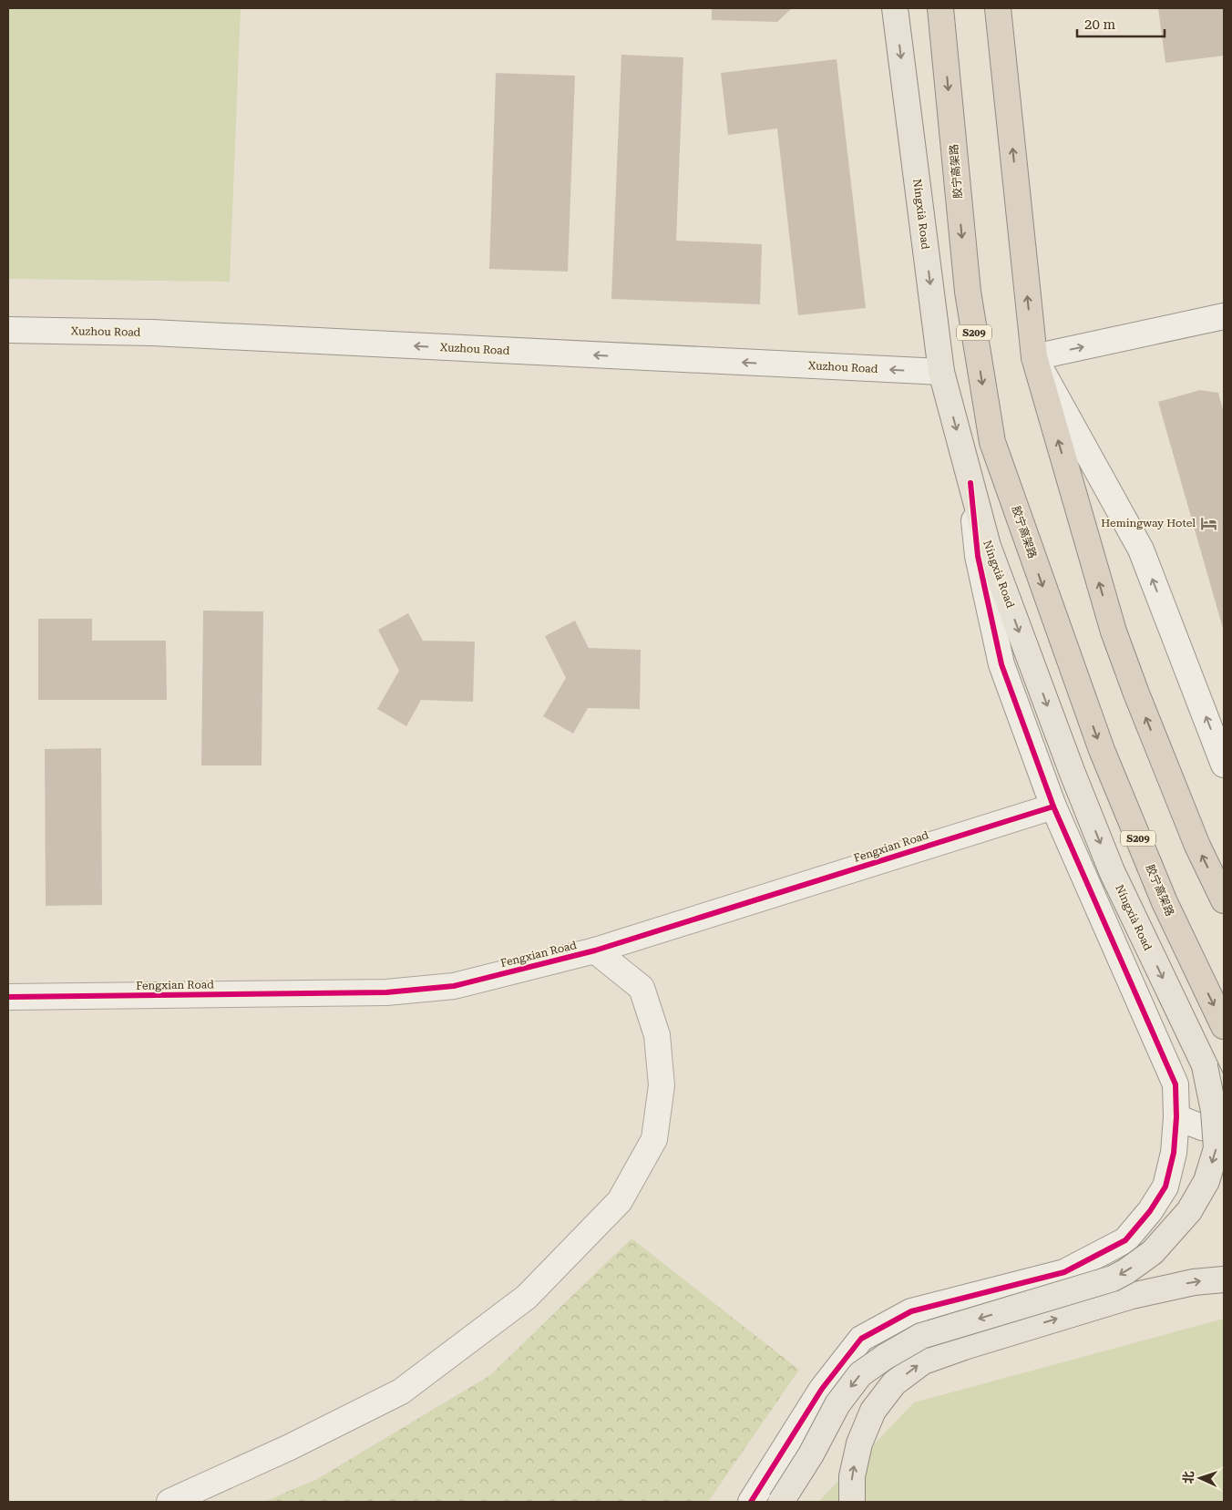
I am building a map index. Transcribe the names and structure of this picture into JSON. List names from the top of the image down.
{
  "streets": {
    "highway": ["胶宁高架路", "S209"],
    "main road": ["Níngxià Road"],
    "street": ["Xuzhou Road", "Fengxian Road"]
  },
  "crossings": [
    ["Níngxià Road", "Xuzhou Road"]
  ],
  "one_way": ["Níngxià Road", "Xuzhou Road"],
  "places": {
    "hotel": ["Hemingway Hotel"]
  },
  "scale_bar": "20 m",
  "north": "left"
}
